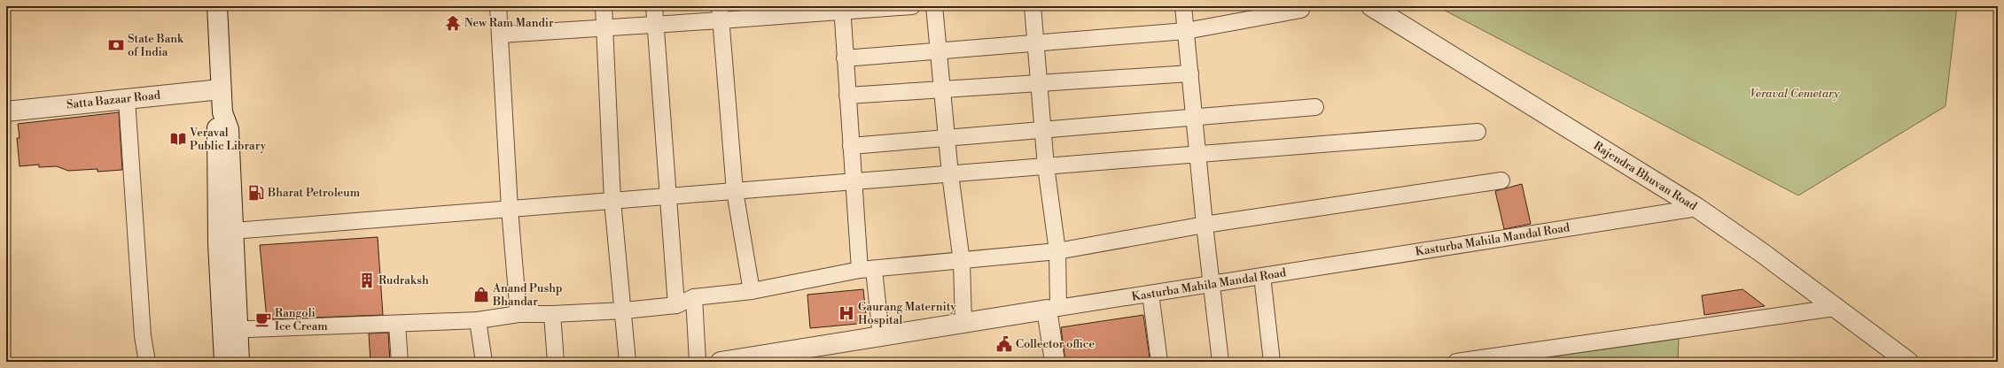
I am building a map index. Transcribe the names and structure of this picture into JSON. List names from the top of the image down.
{
  "streets": {
    "street": ["Satta Bazaar Road", "Rajendra Bhuvan Road", "Kasturba Mahila Mandal Road"]
  },
  "crossings": [
    ["Rajendra Bhuvan Road", "Kasturba Mahila Mandal Road"]
  ],
  "parks": ["Veraval Cemetary"],
  "places": {
    "temple": ["New Ram Mandir"],
    "bank": ["State Bank of India"],
    "library": ["Veraval Public Library"],
    "fuel station": ["Bharat Petroleum"],
    "building": ["Rudraksh"],
    "shop": ["Anand Pushp Bhandar"],
    "hospital": ["Gaurang Maternity Hospital"],
    "cafe": ["Rangoli Ice Cream"],
    "public building": ["Collector office"]
  }
}
